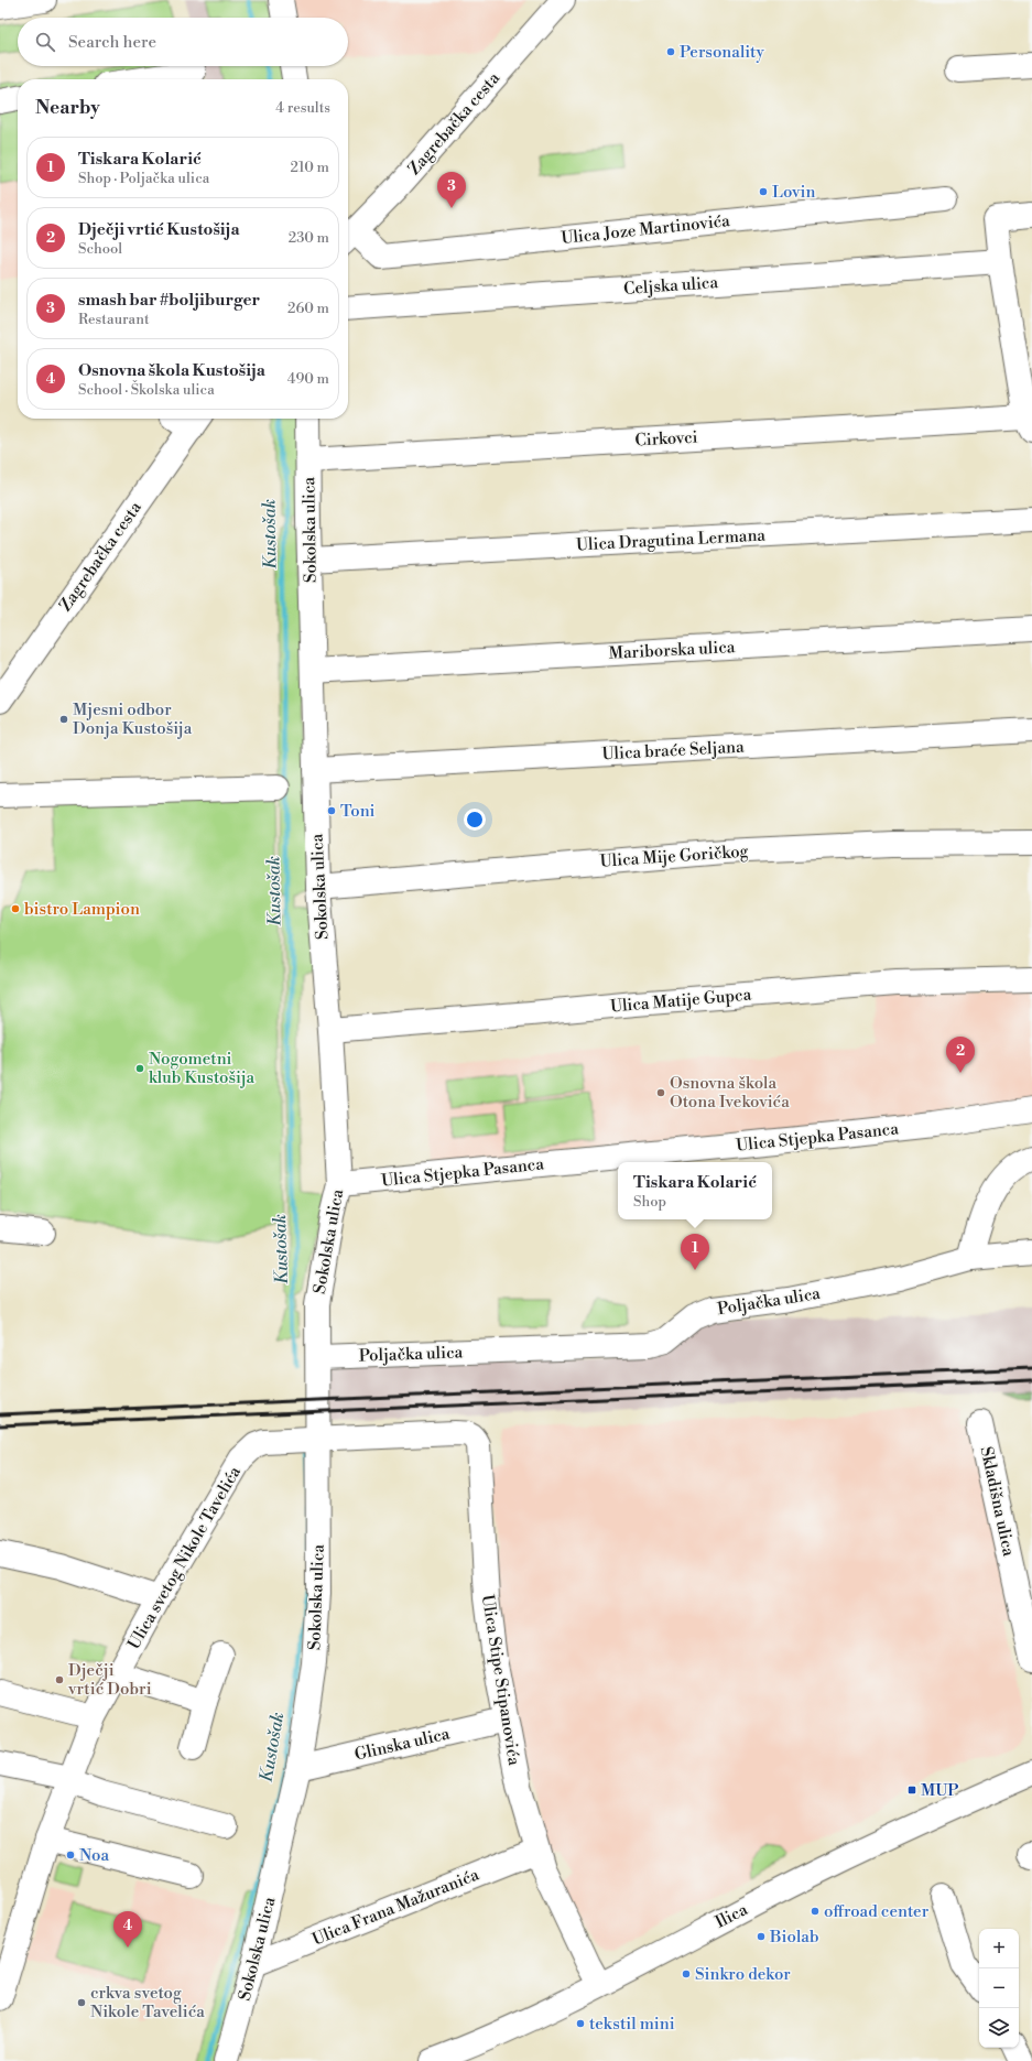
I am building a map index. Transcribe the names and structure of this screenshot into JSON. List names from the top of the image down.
{
  "streets": {
    "street": [
      "Zagrebačka cesta",
      "Ulica Joze Martinovića",
      "Celjska ulica",
      "Cirkovci",
      "Sokolska ulica",
      "Ulica Dragutina Lermana",
      "Mariborska ulica",
      "Ulica braće Seljana",
      "Ulica Mije Goričkog",
      "Ulica Matije Gupca",
      "Ulica Stjepka Pasanca",
      "Poljačka ulica",
      "Skladišna ulica",
      "Ulica svetog Nikole Tavelića",
      "Ulica Stipe Stipanovića",
      "Glinska ulica",
      "Ulica Frana Mažuranića",
      "Ilica"
    ]
  },
  "crossings": [
    ["Zagrebačka cesta", "Ulica Joze Martinovića"],
    ["Cirkovci", "Sokolska ulica"],
    ["Sokolska ulica", "Ulica Dragutina Lermana"],
    ["Sokolska ulica", "Mariborska ulica"],
    ["Sokolska ulica", "Ulica braće Seljana"],
    ["Sokolska ulica", "Ulica Mije Goričkog"],
    ["Sokolska ulica", "Ulica Matije Gupca"],
    ["Sokolska ulica", "Ulica Stjepka Pasanca"],
    ["Sokolska ulica", "Poljačka ulica"],
    ["Sokolska ulica", "Ulica svetog Nikole Tavelića"],
    ["Sokolska ulica", "Ulica Stipe Stipanovića"],
    ["Sokolska ulica", "Glinska ulica"],
    ["Sokolska ulica", "Ulica Frana Mažuranića"],
    ["Ulica svetog Nikole Tavelića", "Ulica Stipe Stipanovića"],
    ["Ulica Stipe Stipanovića", "Glinska ulica"],
    ["Ulica Stipe Stipanovića", "Ulica Frana Mažuranića"],
    ["Ulica Stipe Stipanovića", "Ilica"]
  ],
  "water": ["Kustošak"],
  "places": {
    "other": [
      "Personality",
      "Lovin",
      "Mjesni odbor Donja Kustošija",
      "Toni",
      "bistro Lampion",
      "Nogometni klub Kustošija",
      "Osnovna škola Otona Ivekovića",
      "Dječji vrtić Dobri",
      "Noa",
      "offroad center",
      "Biolab",
      "Sinkro dekor",
      "crkva svetog Nikole Tavelića",
      "tekstil mini"
    ],
    "transit": ["MUP"]
  },
  "page": {
    "search": "Search here",
    "heading": ["Nearby", "4 results"],
    "list": [
      {
        "mark": "1",
        "name": "Tiskara Kolarić",
        "note": "Shop · Poljačka ulica",
        "value": "210 m"
      },
      {
        "mark": "2",
        "name": "Dječji vrtić Kustošija",
        "note": "School",
        "value": "230 m"
      },
      {
        "mark": "3",
        "name": "smash bar #boljiburger",
        "note": "Restaurant",
        "value": "260 m"
      },
      {
        "mark": "4",
        "name": "Osnovna škola Kustošija",
        "note": "School · Školska ulica",
        "value": "490 m"
      }
    ],
    "pins": [
      "3",
      "2",
      "1",
      "4"
    ],
    "popup": ["Tiskara Kolarić", "Shop"],
    "map_buttons": ["+", "−"]
  }
}
